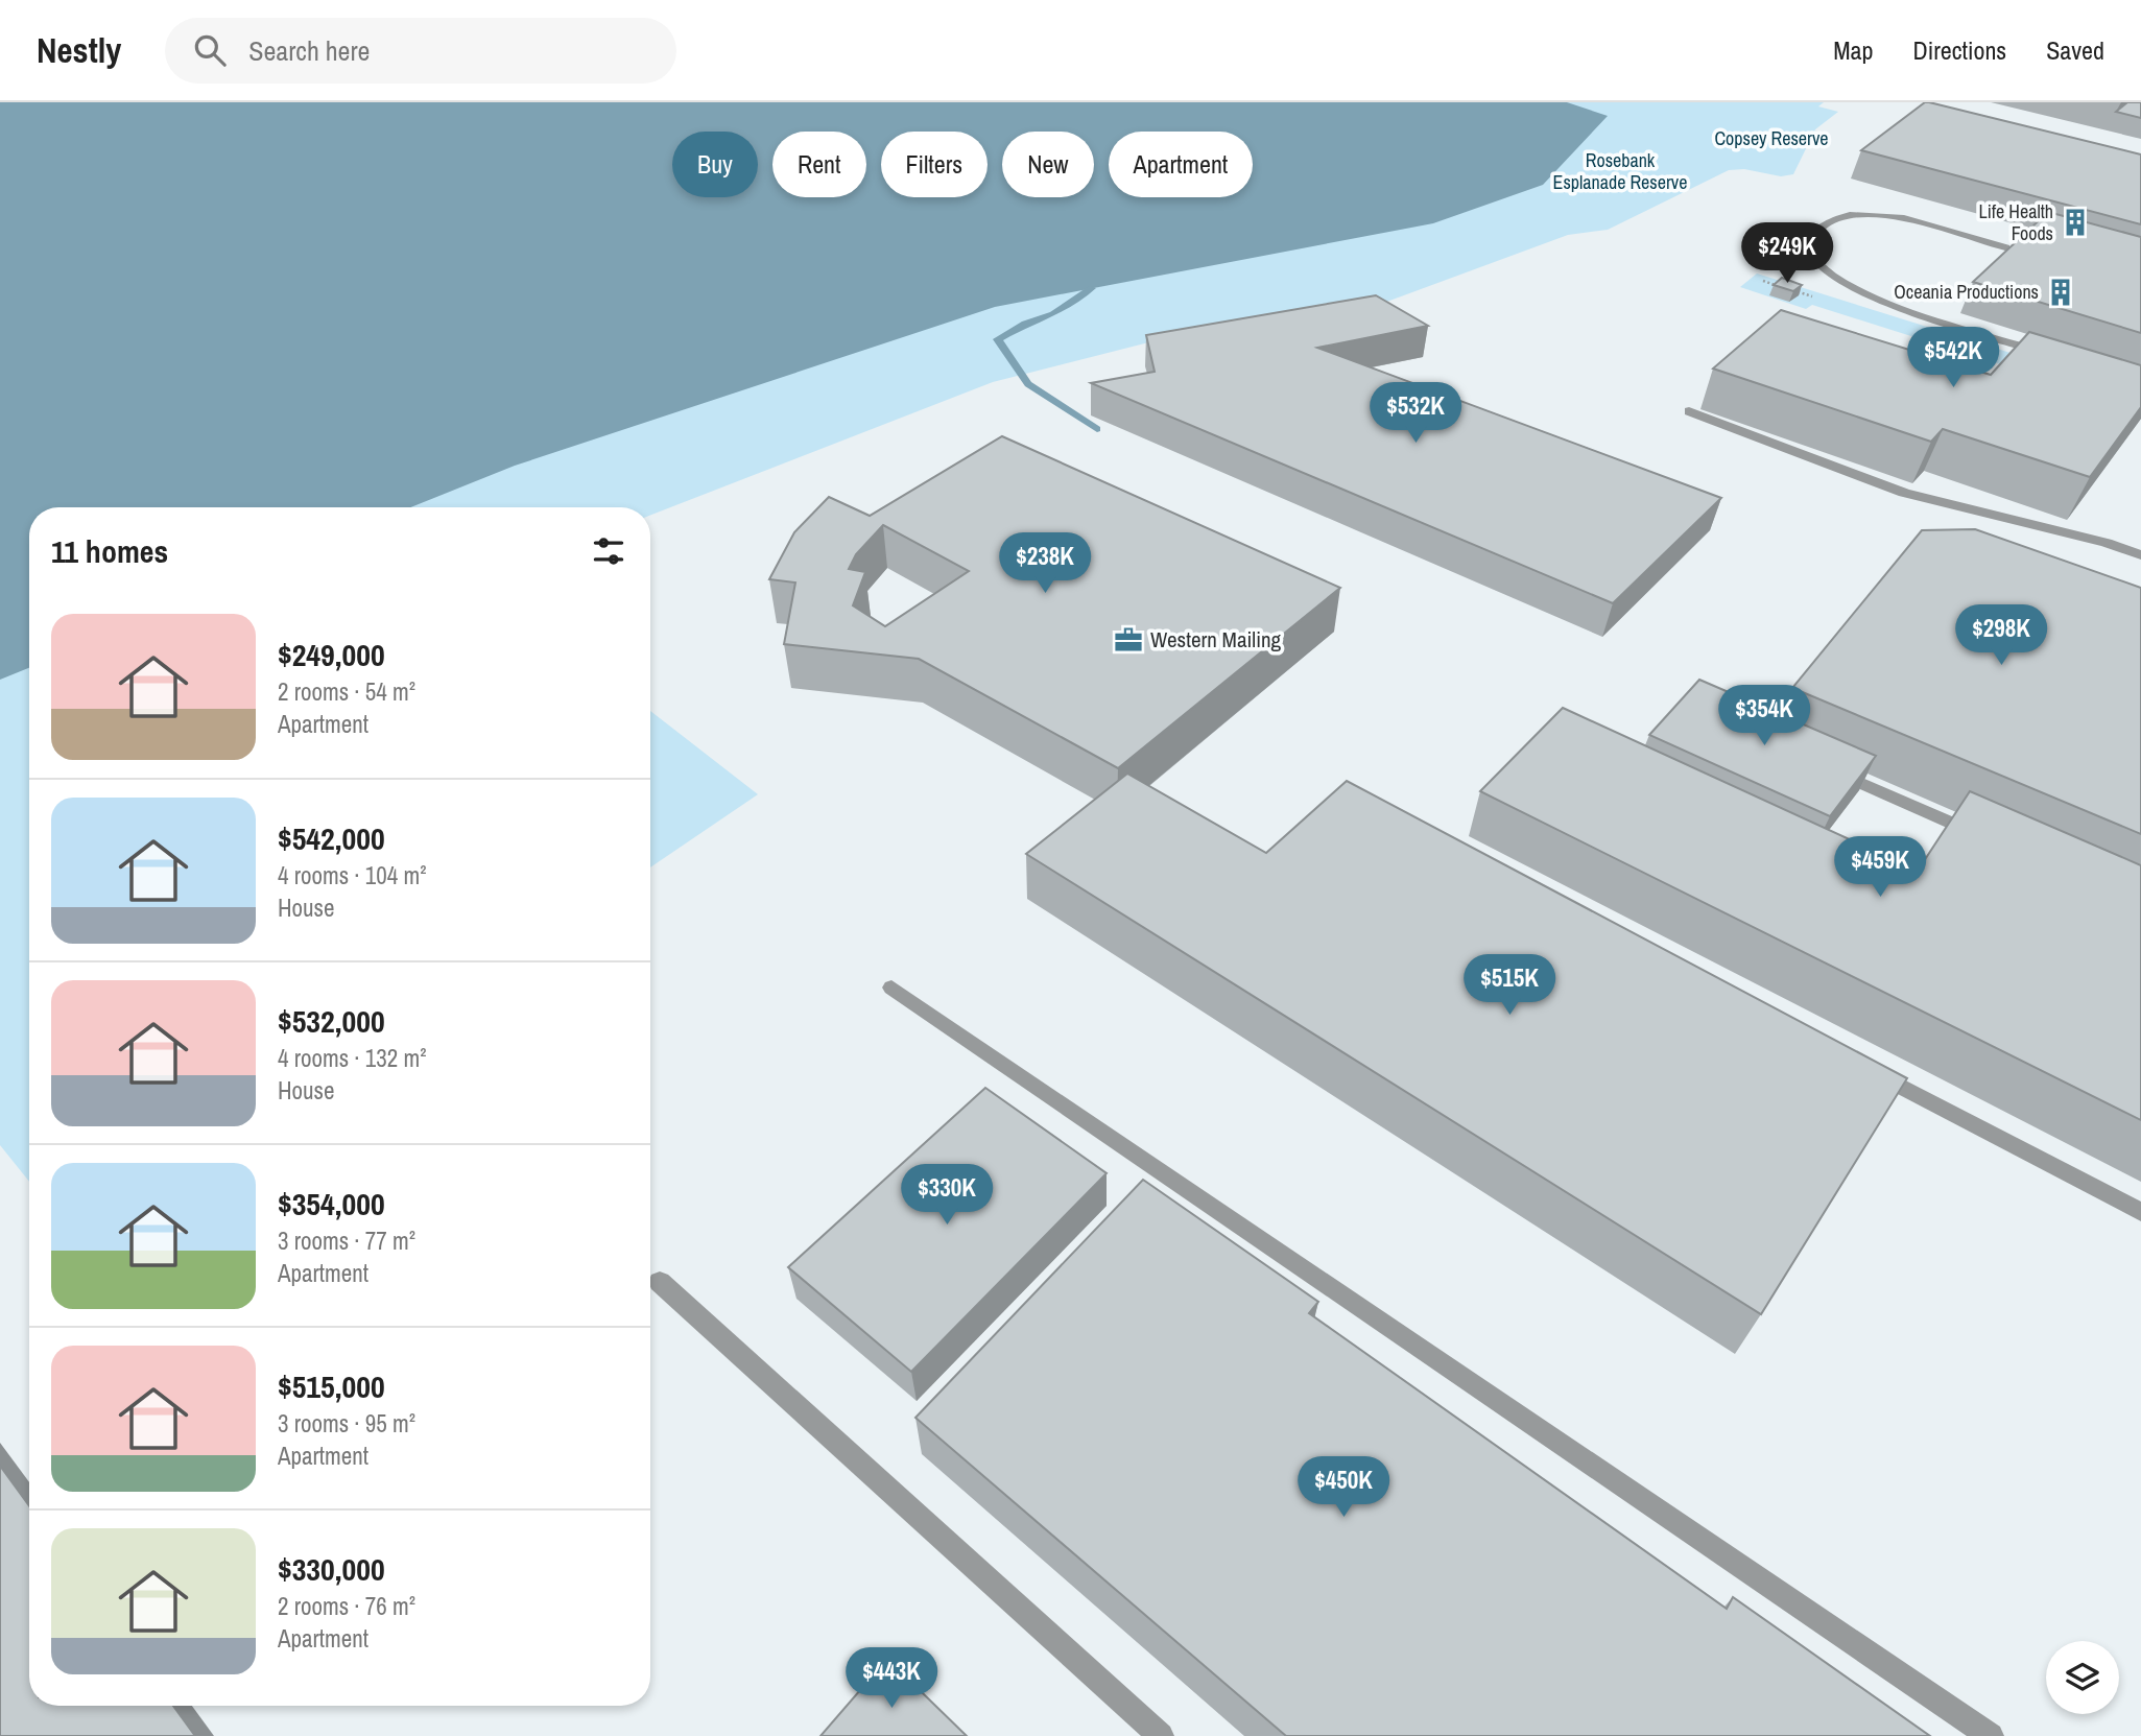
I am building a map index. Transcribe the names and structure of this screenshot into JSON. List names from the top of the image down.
{
  "parks": ["Copsey Reserve", "Rosebank Esplanade Reserve"],
  "places": {
    "building": ["Life Health Foods", "Oceania Productions"],
    "office": ["Western Mailing"]
  },
  "page": {
    "header": "Nestly",
    "search": "Search here",
    "nav": ["Map", "Directions", "Saved"],
    "chip": [
      "Buy",
      "Rent",
      "Filters",
      "New",
      "Apartment"
    ],
    "price": [
      "$249K",
      "$542K",
      "$532K",
      "$238K",
      "$298K",
      "$354K",
      "$459K",
      "$515K",
      "$330K",
      "$450K",
      "$443K"
    ],
    "heading": "11 homes",
    "list": [
      {
        "name": "$249,000",
        "note": "2 rooms · 54 m² · Apartment"
      },
      {
        "name": "$542,000",
        "note": "4 rooms · 104 m² · House"
      },
      {
        "name": "$532,000",
        "note": "4 rooms · 132 m² · House"
      },
      {
        "name": "$354,000",
        "note": "3 rooms · 77 m² · Apartment"
      },
      {
        "name": "$515,000",
        "note": "3 rooms · 95 m² · Apartment"
      },
      {
        "name": "$330,000",
        "note": "2 rooms · 76 m² · Apartment"
      }
    ]
  }
}
